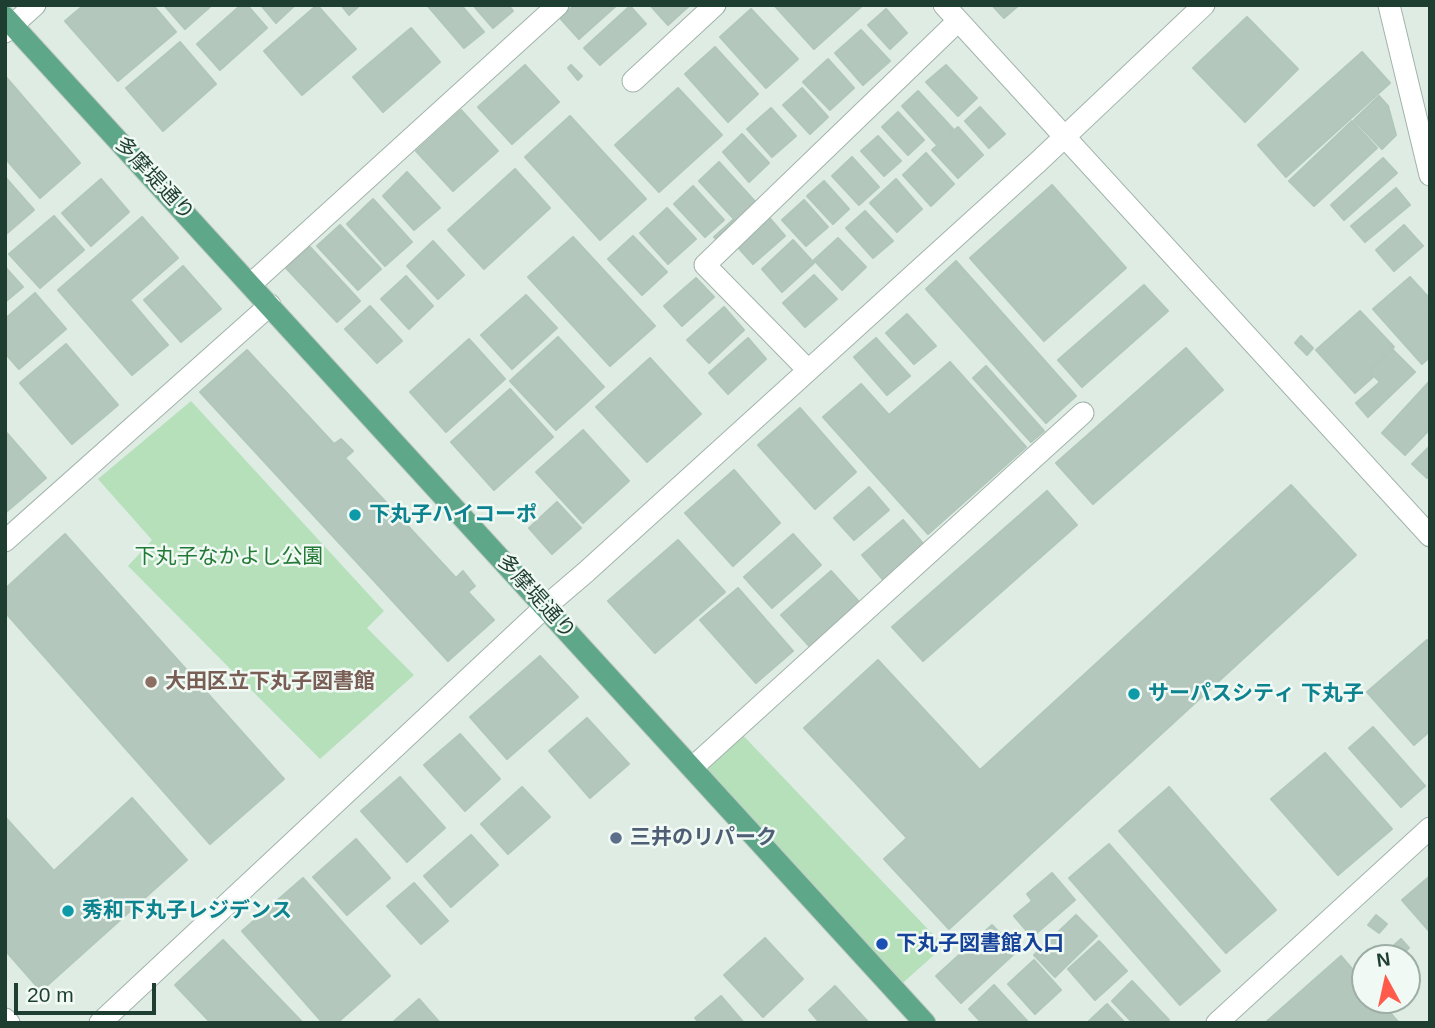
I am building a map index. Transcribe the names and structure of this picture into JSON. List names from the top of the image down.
{
  "streets": {
    "main road": ["多摩堤通り"]
  },
  "parks": ["下丸子なかよし公園"],
  "places": [
    "下丸子ハイコーポ",
    "大田区立下丸子図書館",
    "サーパスシティ 下丸子",
    "三井のリパーク",
    "秀和下丸子レジデンス",
    "下丸子図書館入口"
  ],
  "scale_bar": "20 m",
  "north": "top"
}
